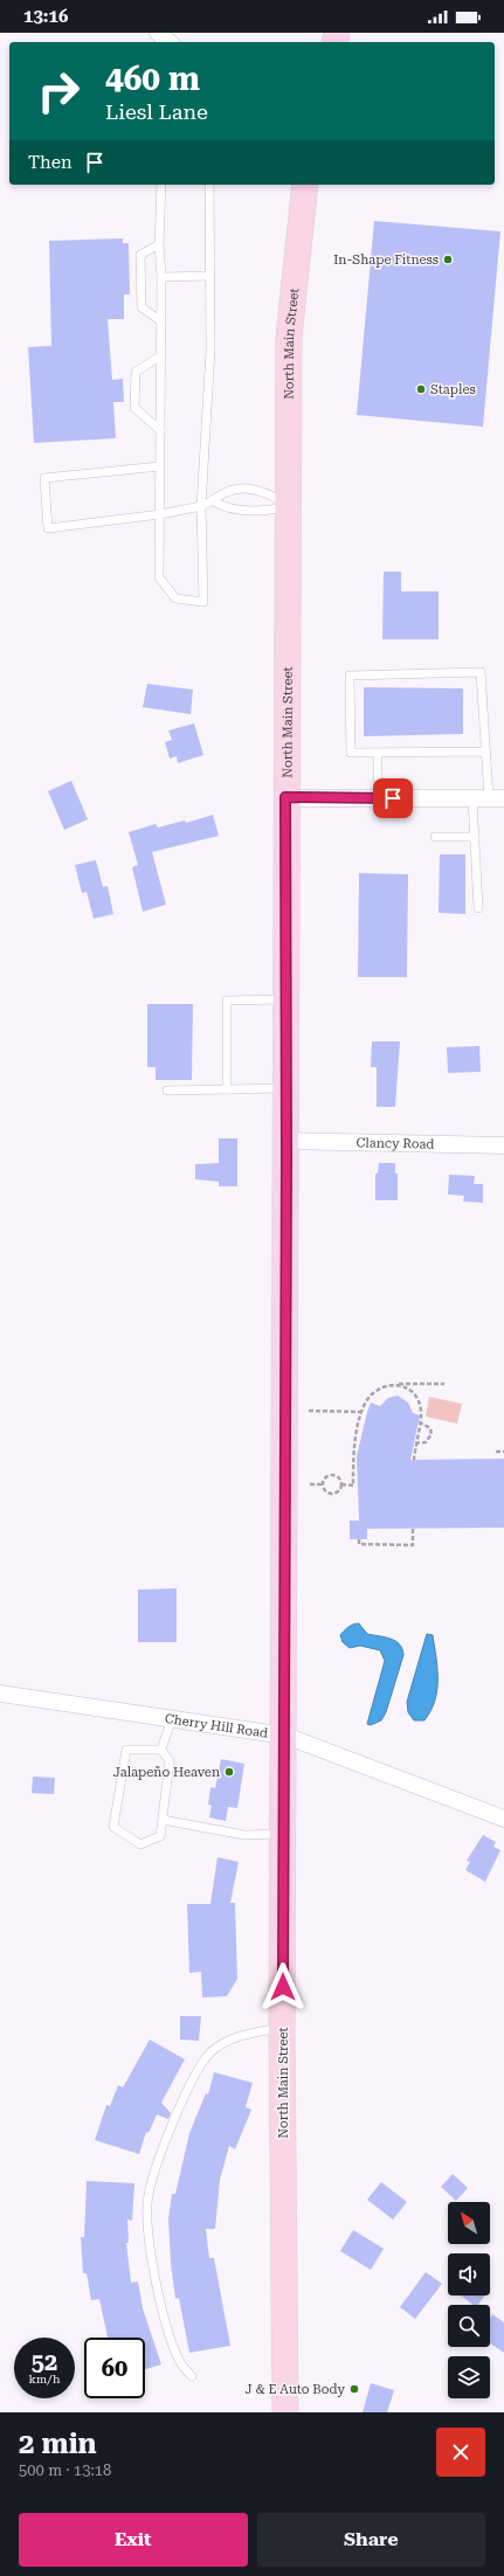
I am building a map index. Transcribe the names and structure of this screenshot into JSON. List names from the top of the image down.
{
  "streets": {
    "main road": ["North Main Street"],
    "street": ["Clancy Road", "Cherry Hill Road"]
  },
  "crossings": [
    ["North Main Street", "Clancy Road"],
    ["North Main Street", "Cherry Hill Road"]
  ],
  "places": [
    "In-Shape Fitness",
    "Staples",
    "Jalapeño Heaven",
    "J & E Auto Body"
  ],
  "north": "top left",
  "page": {
    "status": "13:16",
    "turn": ["460 m", "Liesl Lane"],
    "then": "Then",
    "speed": "52 km/h",
    "limit": "60",
    "heading": ["2 min", "500 m · 13:18"],
    "buttons": ["Exit", "Share"]
  }
}
